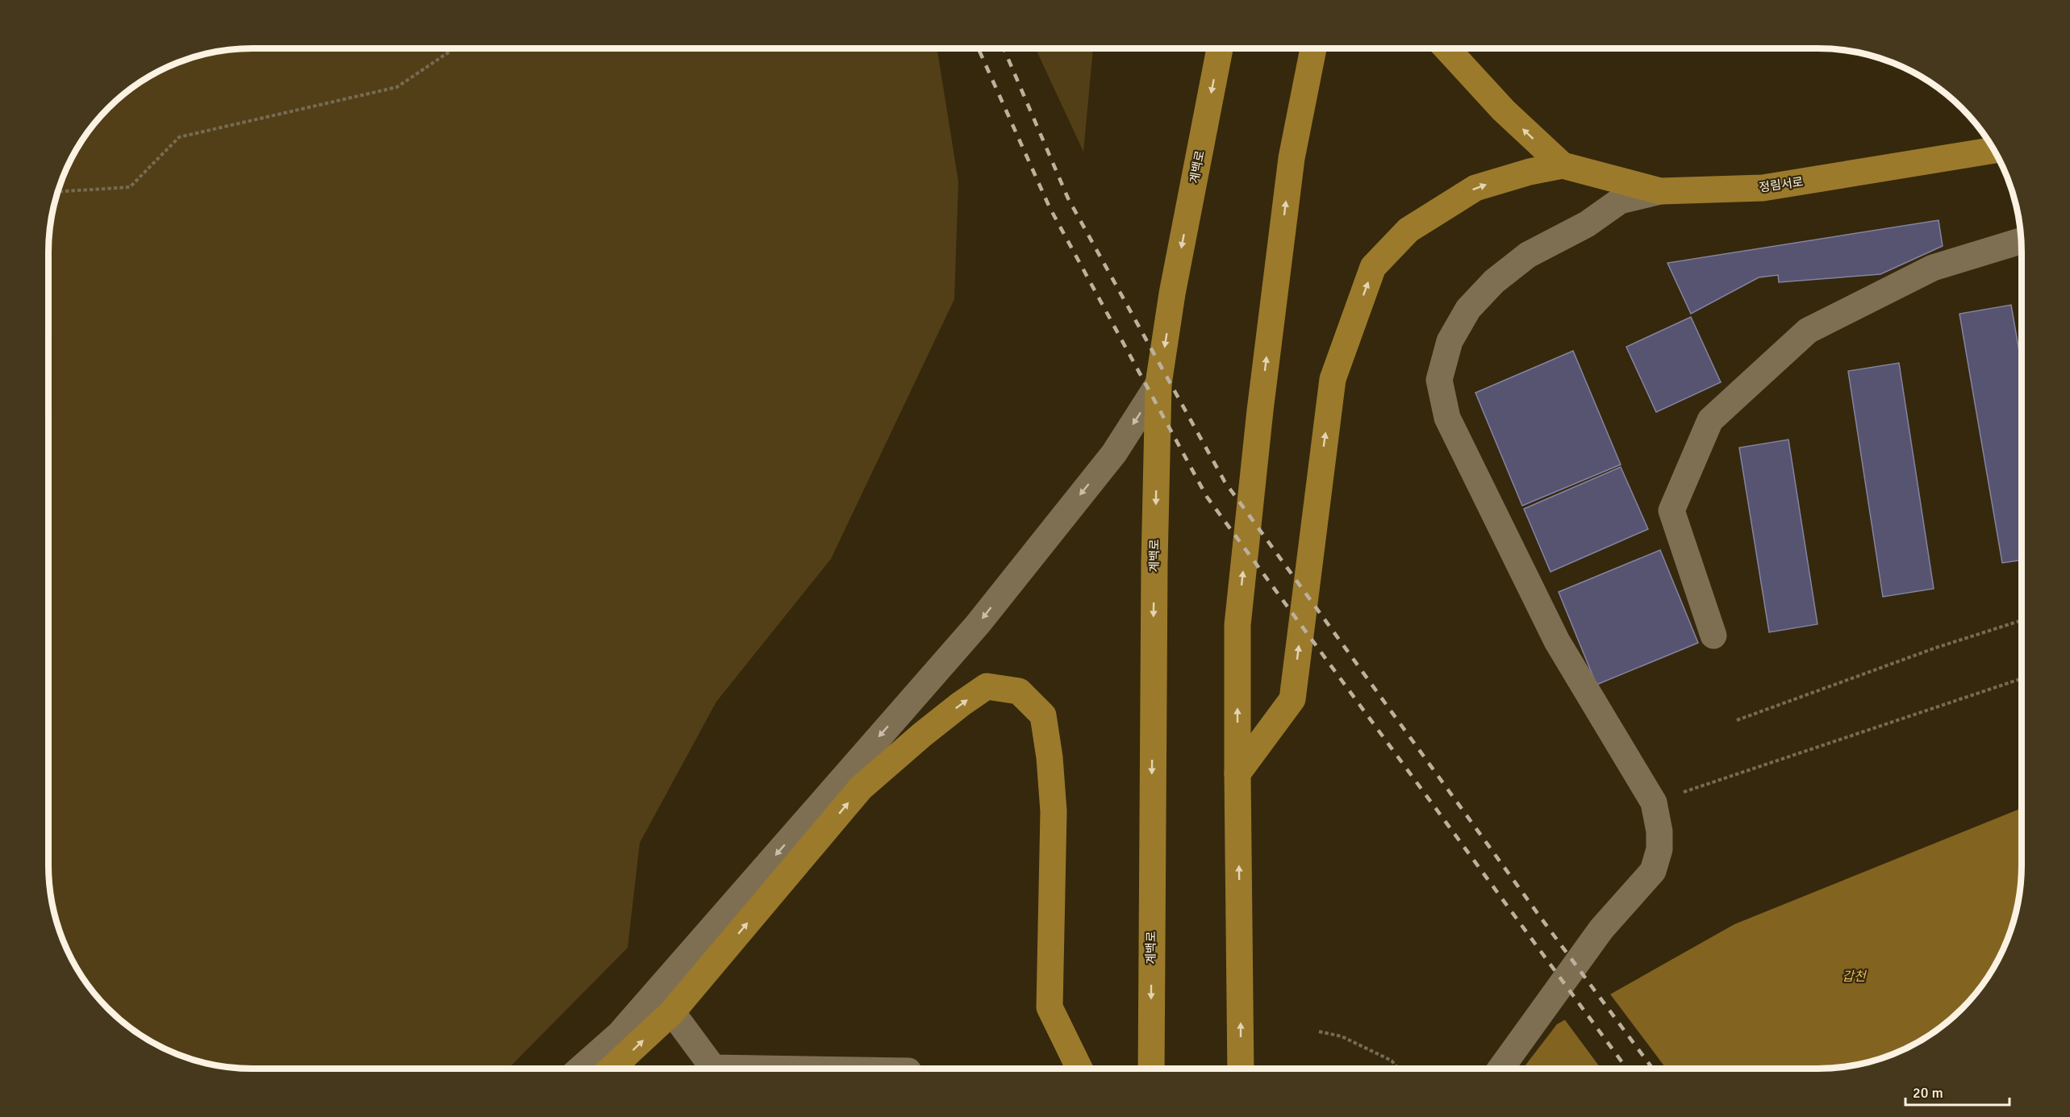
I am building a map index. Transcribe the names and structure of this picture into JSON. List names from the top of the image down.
{
  "streets": {
    "main road": ["계백로", "정림서로"]
  },
  "water": ["갑천"],
  "scale_bar": "20 m"
}
